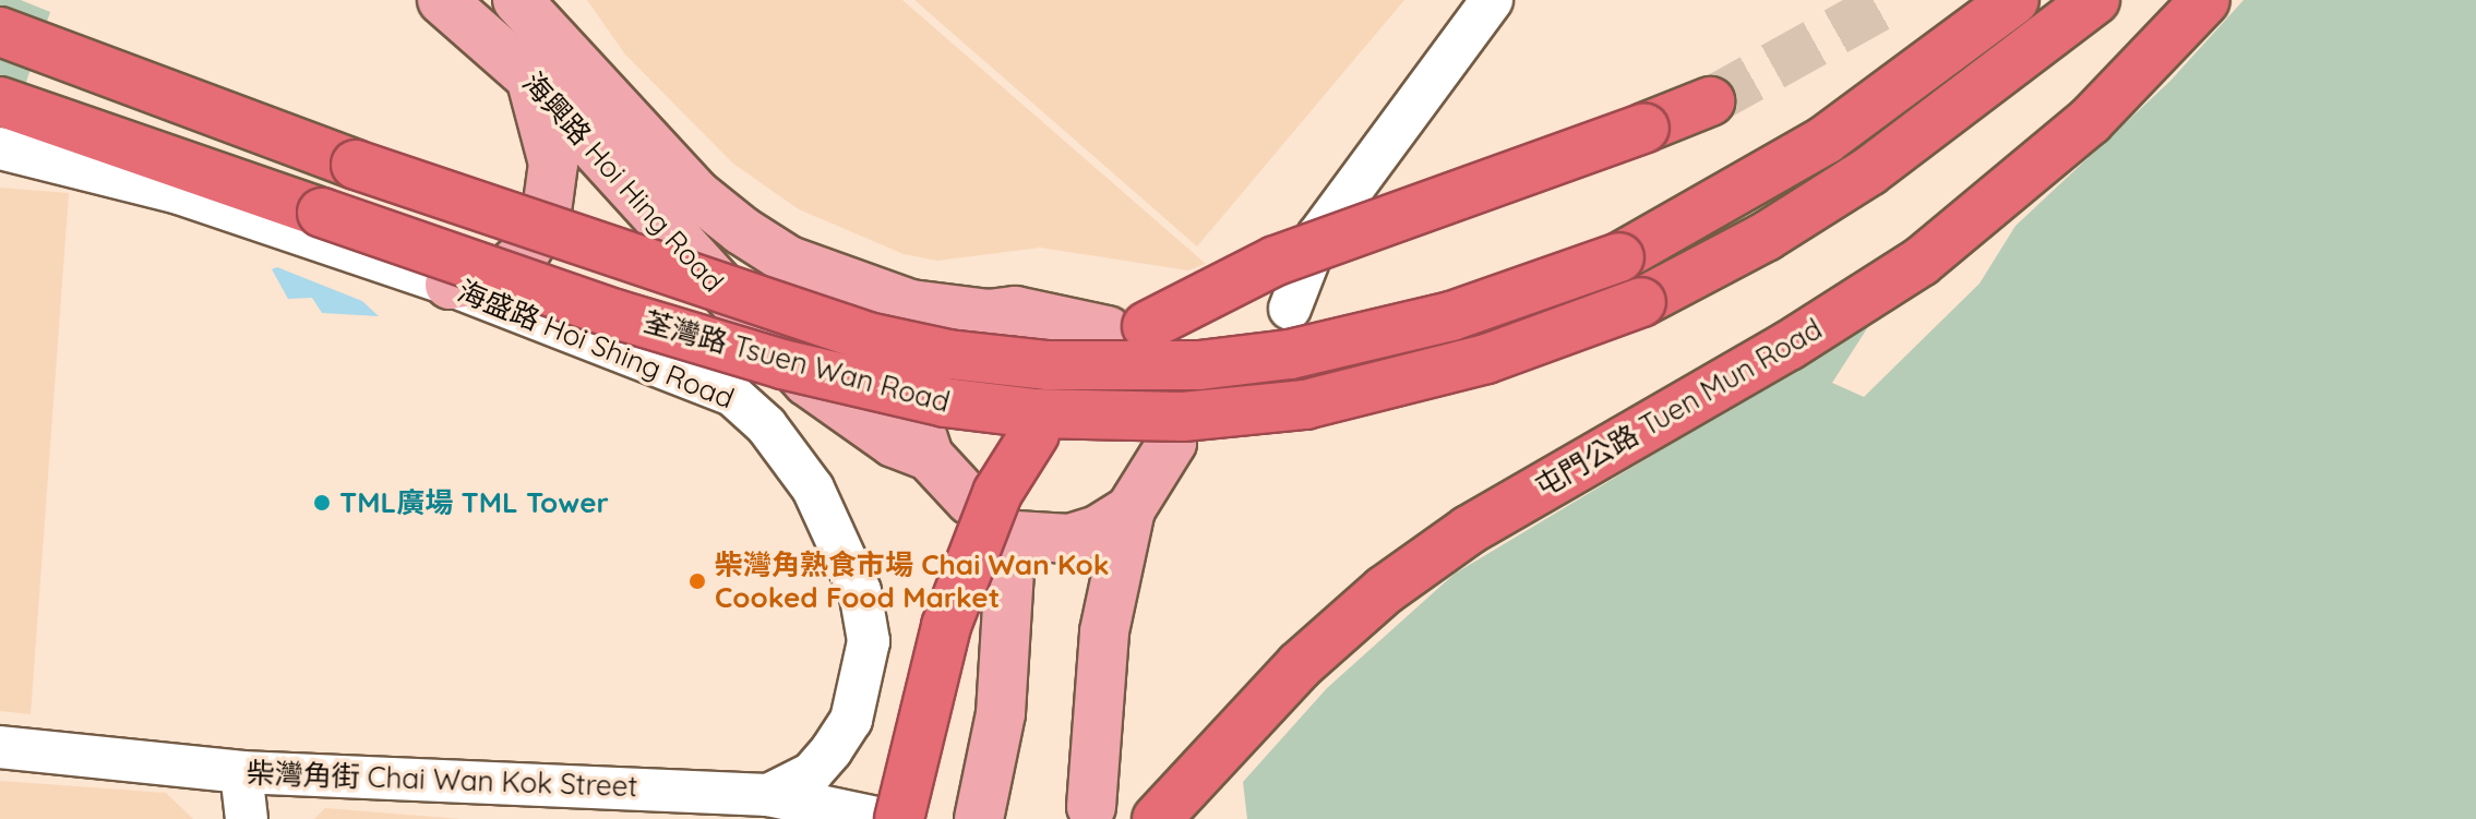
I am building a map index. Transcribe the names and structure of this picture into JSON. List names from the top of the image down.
{
  "streets": {
    "highway": ["荃灣路 Tsuen Wan Road", "屯門公路 Tuen Mun Road"],
    "main road": ["海興路 Hoi Hing Road"],
    "street": ["海盛路 Hoi Shing Road", "柴灣角街 Chai Wan Kok Street"]
  },
  "crossings": [
    ["海盛路 Hoi Shing Road", "柴灣角街 Chai Wan Kok Street"]
  ],
  "places": ["TML廣場 TML Tower", "柴灣角熟食市場 Chai Wan Kok Cooked Food Market"]
}
